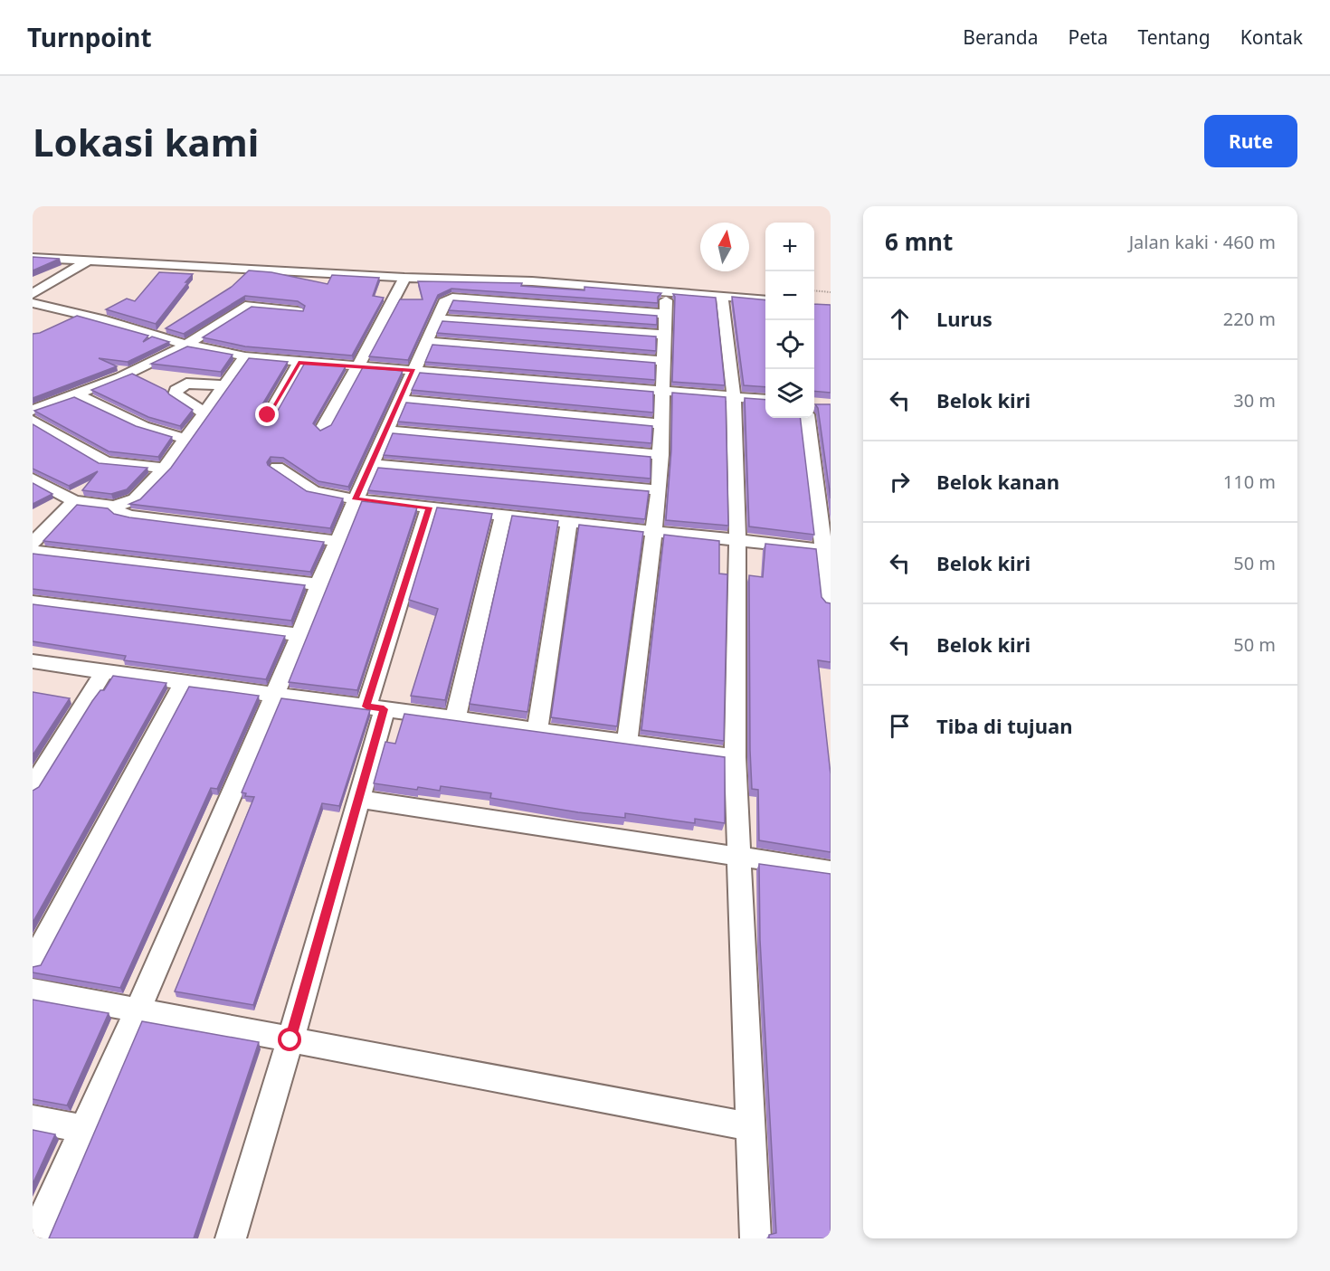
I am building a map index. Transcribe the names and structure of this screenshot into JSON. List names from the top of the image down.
{
  "north": "top",
  "page": {
    "header": "Turnpoint",
    "nav": [
      "Beranda",
      "Peta",
      "Tentang",
      "Kontak"
    ],
    "buttons": "Rute",
    "title": "Lokasi kami",
    "heading": ["6 mnt", "Jalan kaki · 460 m"],
    "map_buttons": ["+", "−"],
    "list": [
      ["Lurus", "220 m"],
      ["Belok kiri", "30 m"],
      ["Belok kanan", "110 m"],
      ["Belok kiri", "50 m"],
      ["Belok kiri", "50 m"],
      "Tiba di tujuan"
    ]
  }
}
